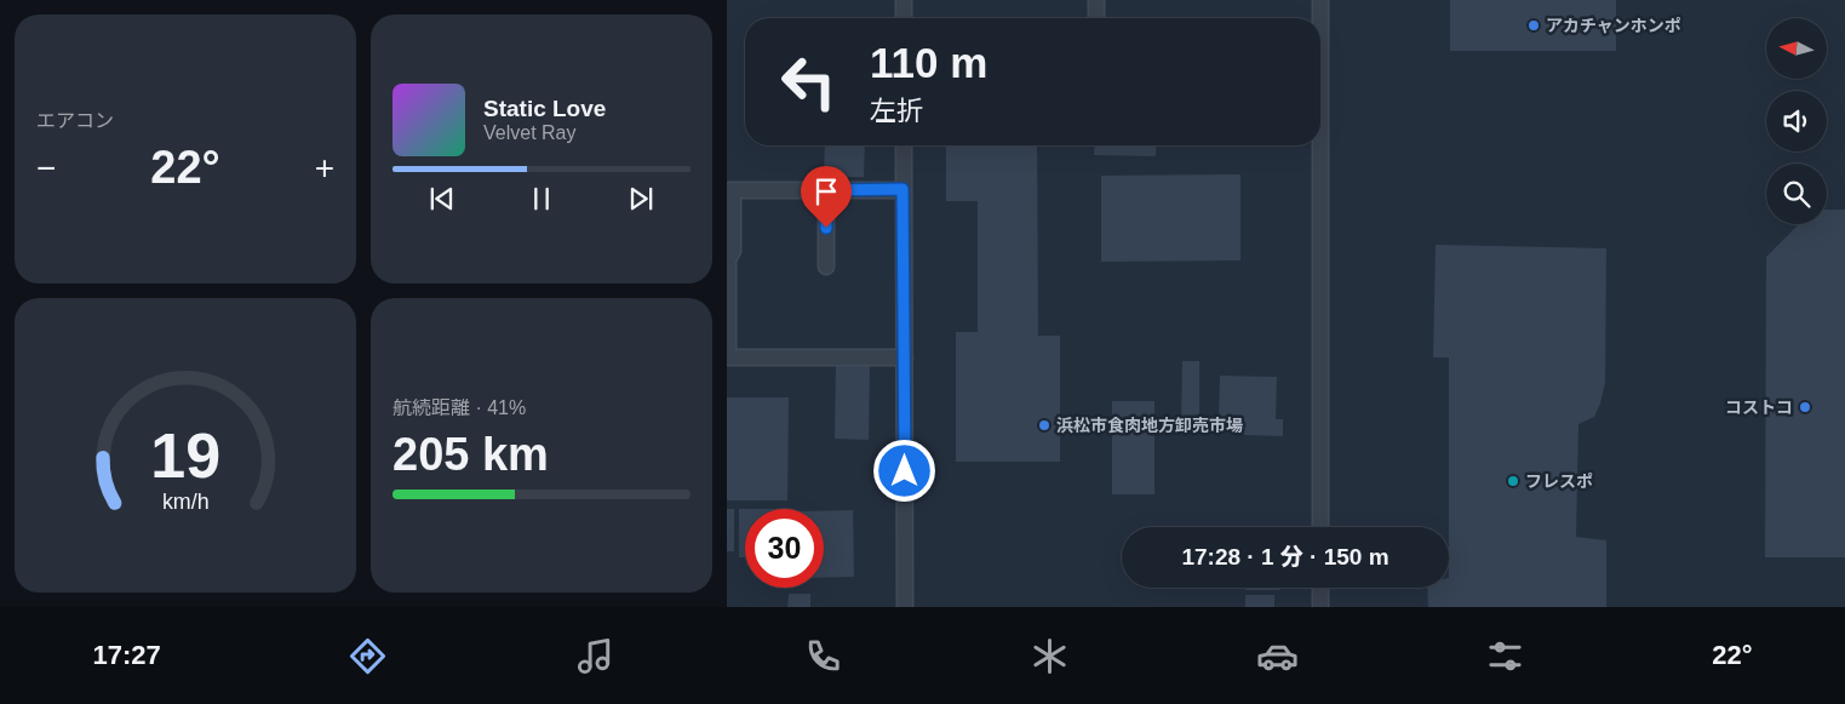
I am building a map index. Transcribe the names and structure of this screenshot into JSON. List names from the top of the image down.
{
  "places": [
    "アカチャンホンポ",
    "コストコ",
    "浜松市食肉地方卸売市場",
    "フレスポ"
  ],
  "north": "left",
  "page": {
    "tile": [
      "エアコン",
      ["航続距離 · 41%", "205 km"]
    ],
    "turn": ["110 m", "左折"],
    "song": ["Static Love", "Velvet Ray"],
    "heat": ["−", "22°", "+"],
    "limit": "30",
    "trip": "17:28 · 1 分 · 150 m",
    "tabs": ["17:27", "22°"],
    "gauge": ["19", "km/h"]
  }
}
